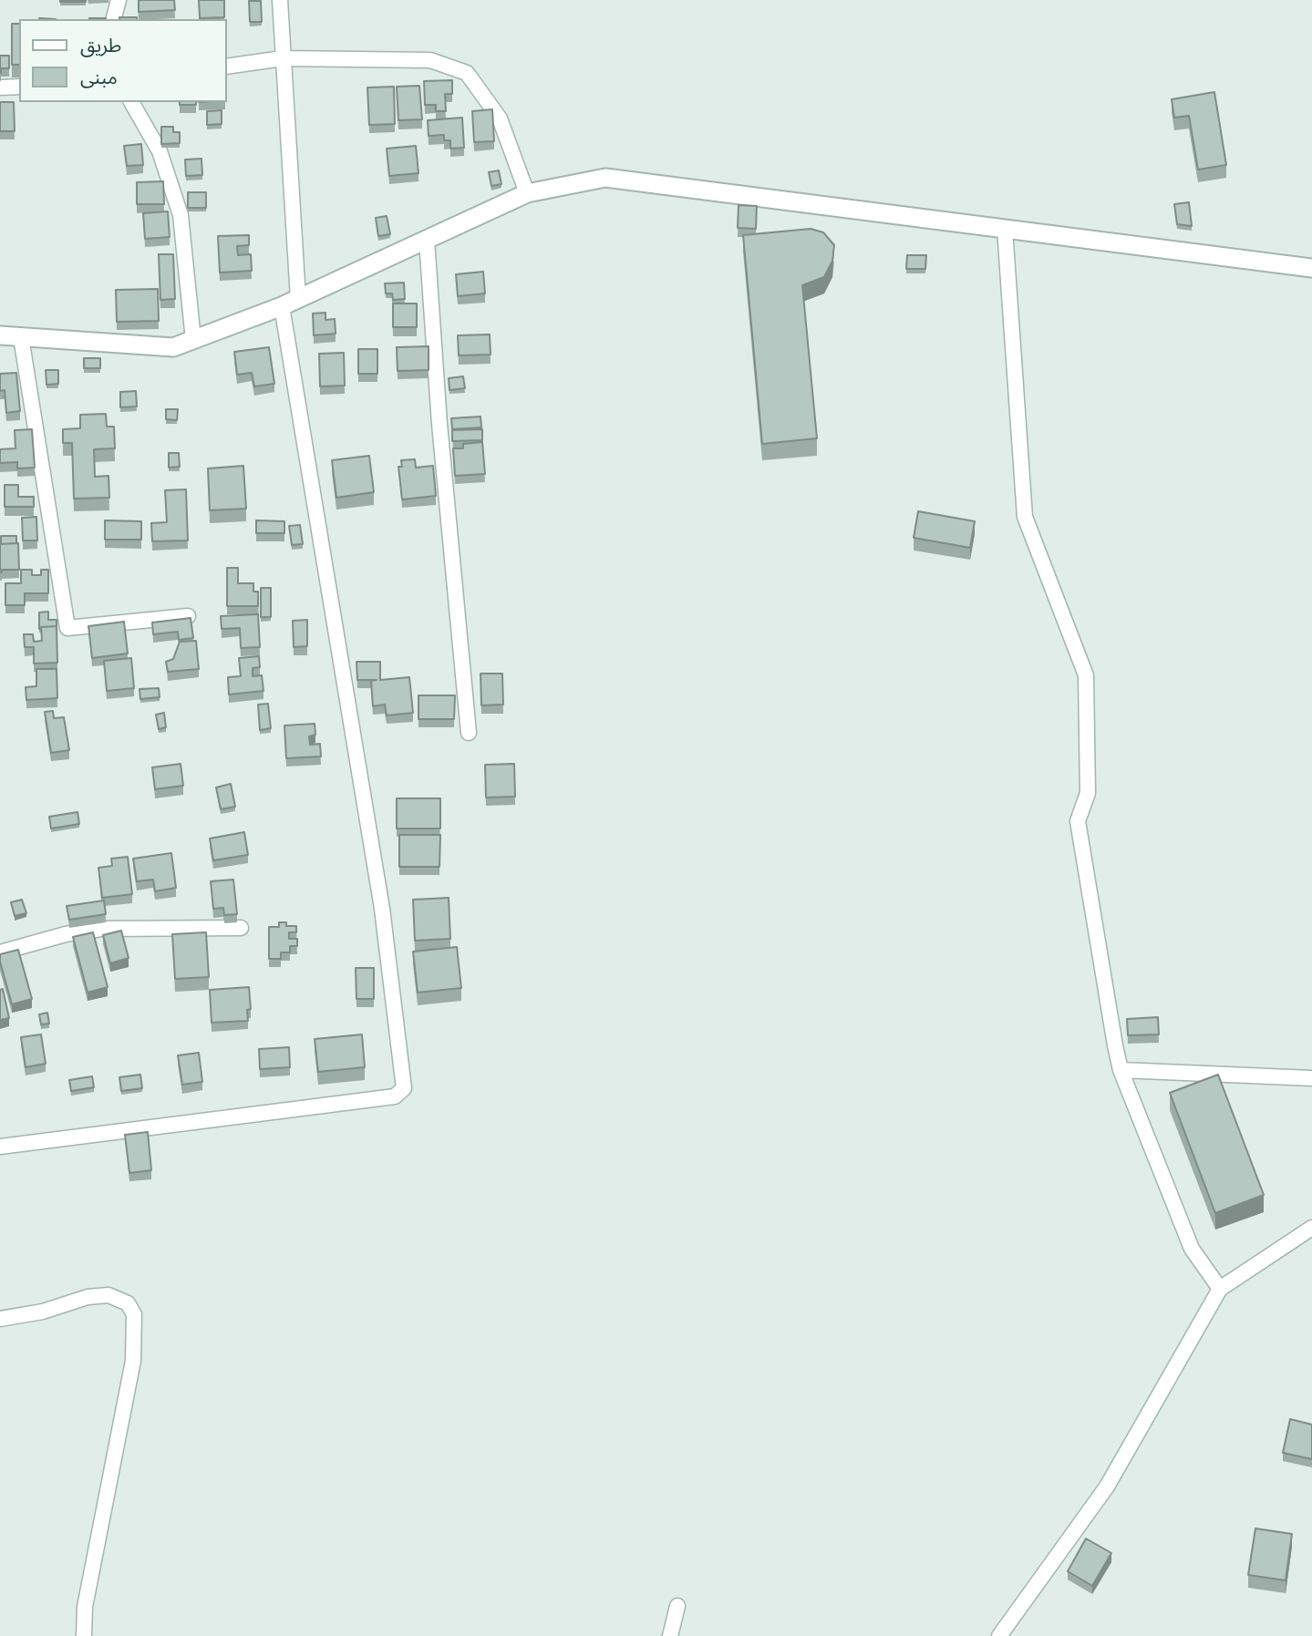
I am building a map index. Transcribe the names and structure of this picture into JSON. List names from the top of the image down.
{
  "legend": ["طريق", "مبنى"]
}
